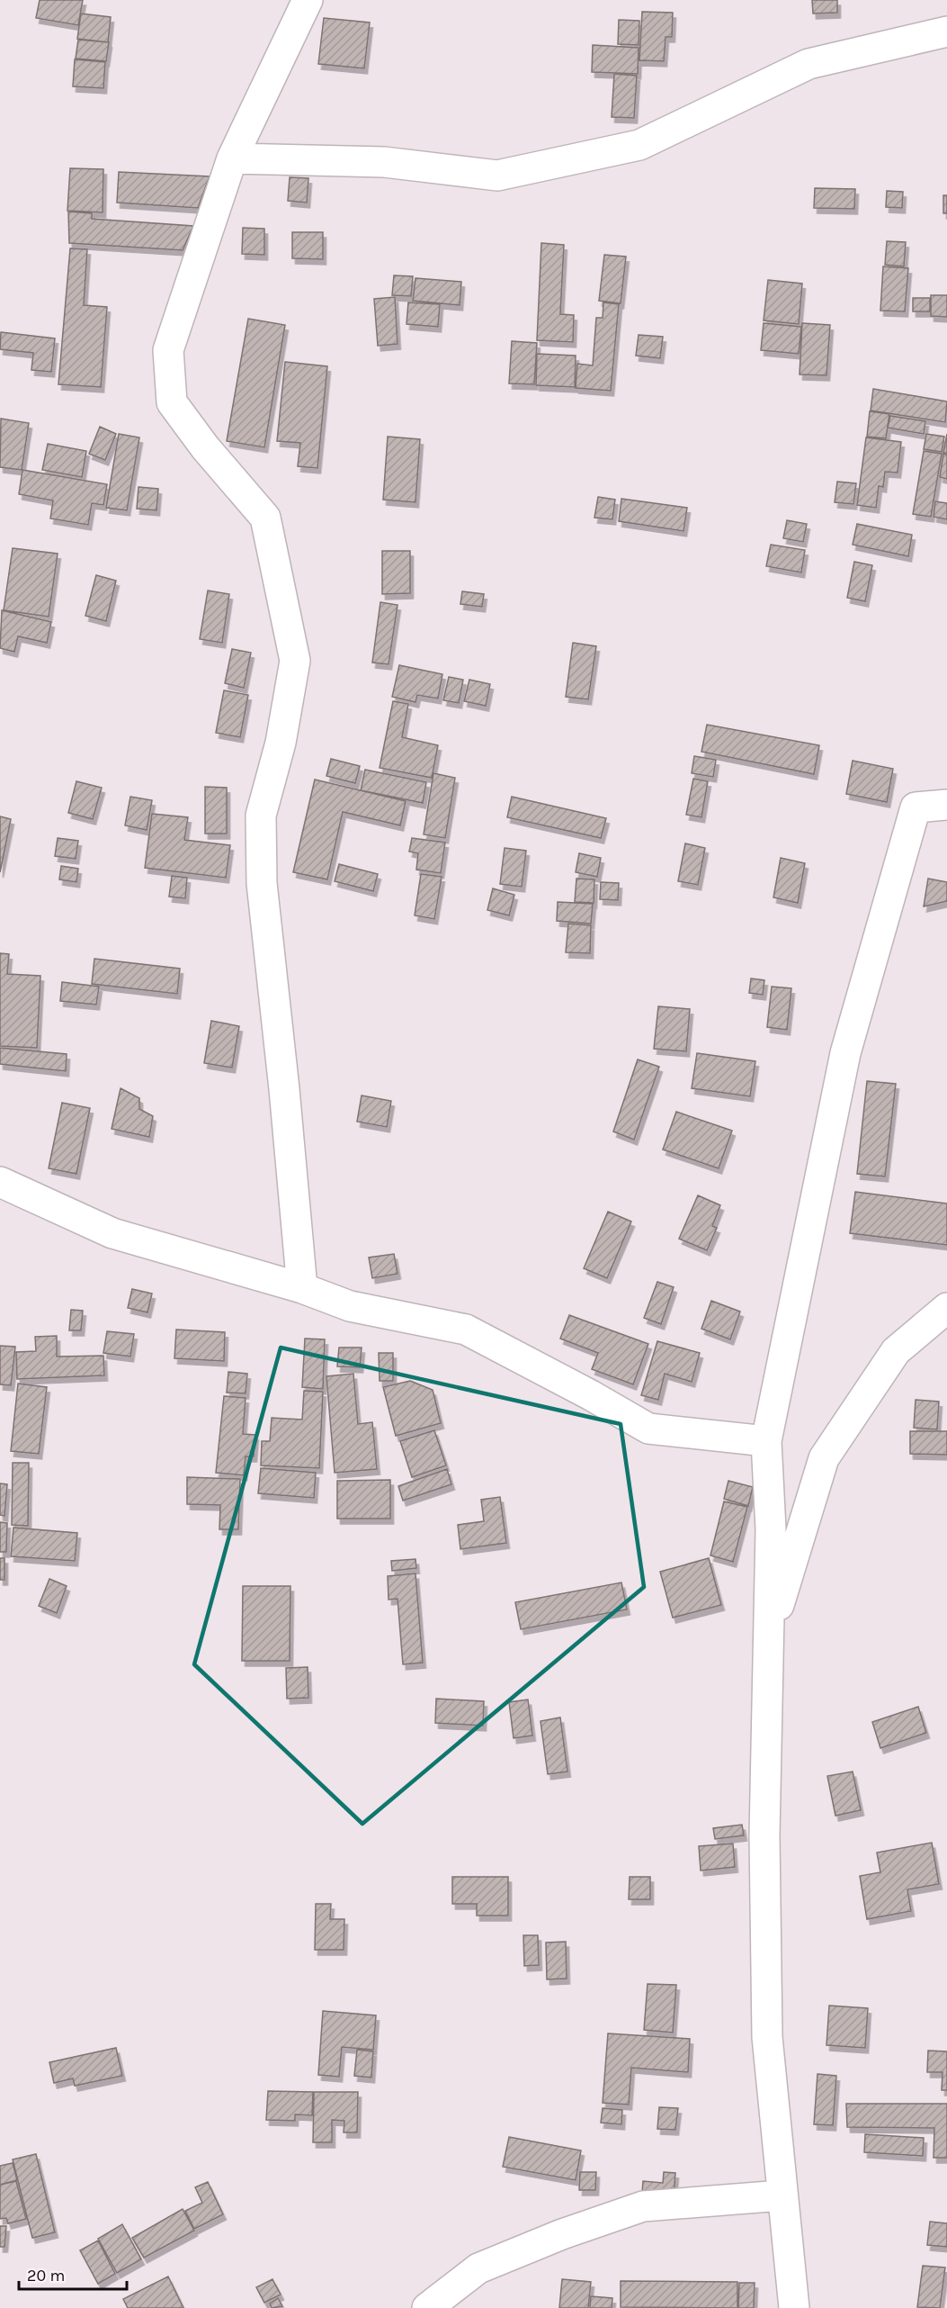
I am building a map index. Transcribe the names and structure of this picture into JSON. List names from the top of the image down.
{
  "scale_bar": "20 m"
}
